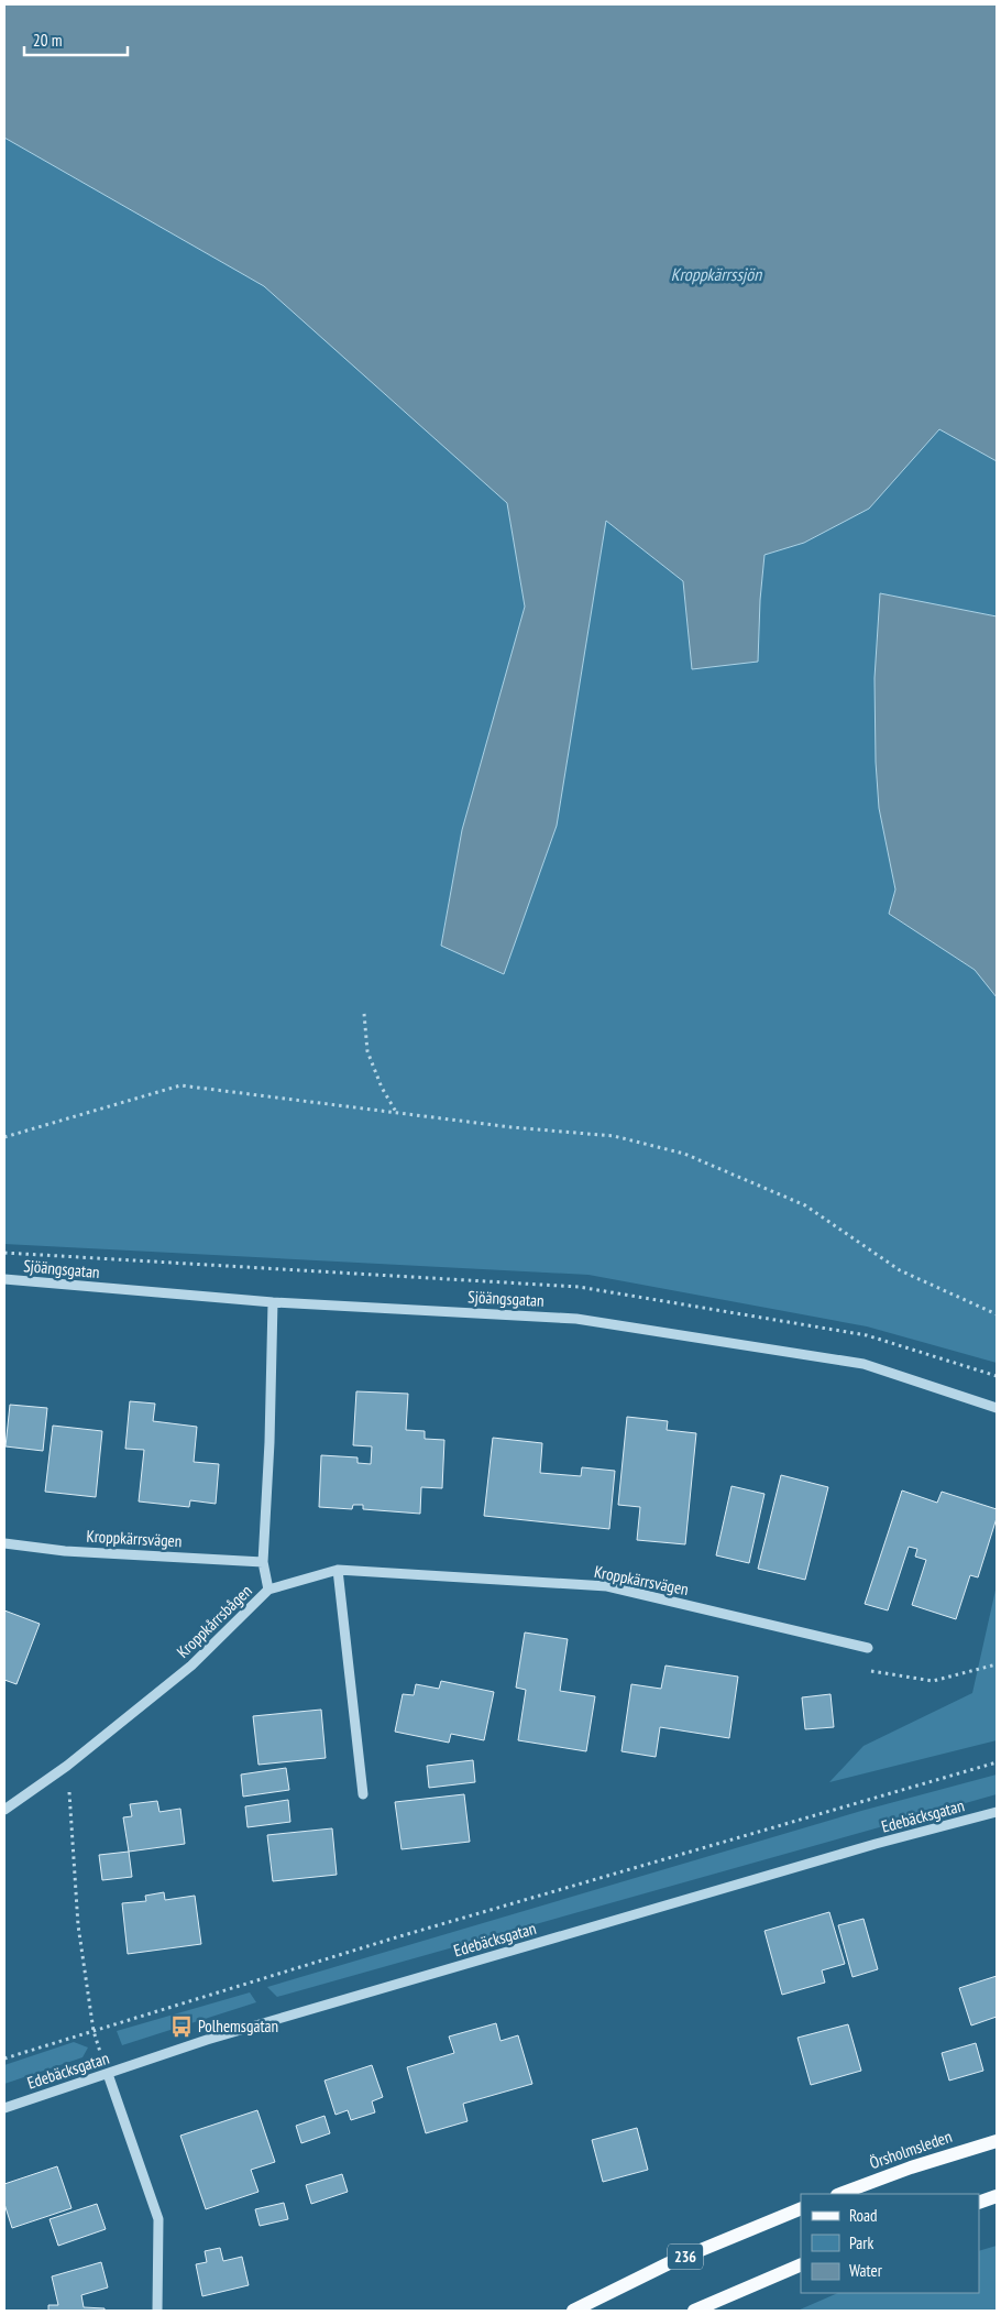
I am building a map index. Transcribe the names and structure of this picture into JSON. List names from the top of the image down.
{
  "streets": {
    "main road": ["Örsholmsleden", "236"],
    "street": [
      "Sjöängsgatan",
      "Kroppkärrsvägen",
      "Kroppkårrsbågen",
      "Edebäcksgatan"
    ]
  },
  "crossings": [
    ["Sjöängsgatan", "Kroppkårrsbågen"],
    ["Kroppkärrsvägen", "Kroppkårrsbågen"]
  ],
  "water": ["Kroppkärrssjön"],
  "places": {
    "bus stop": ["Polhemsgatan"]
  },
  "legend": ["Road", "Park", "Water"],
  "scale_bar": "20 m"
}
